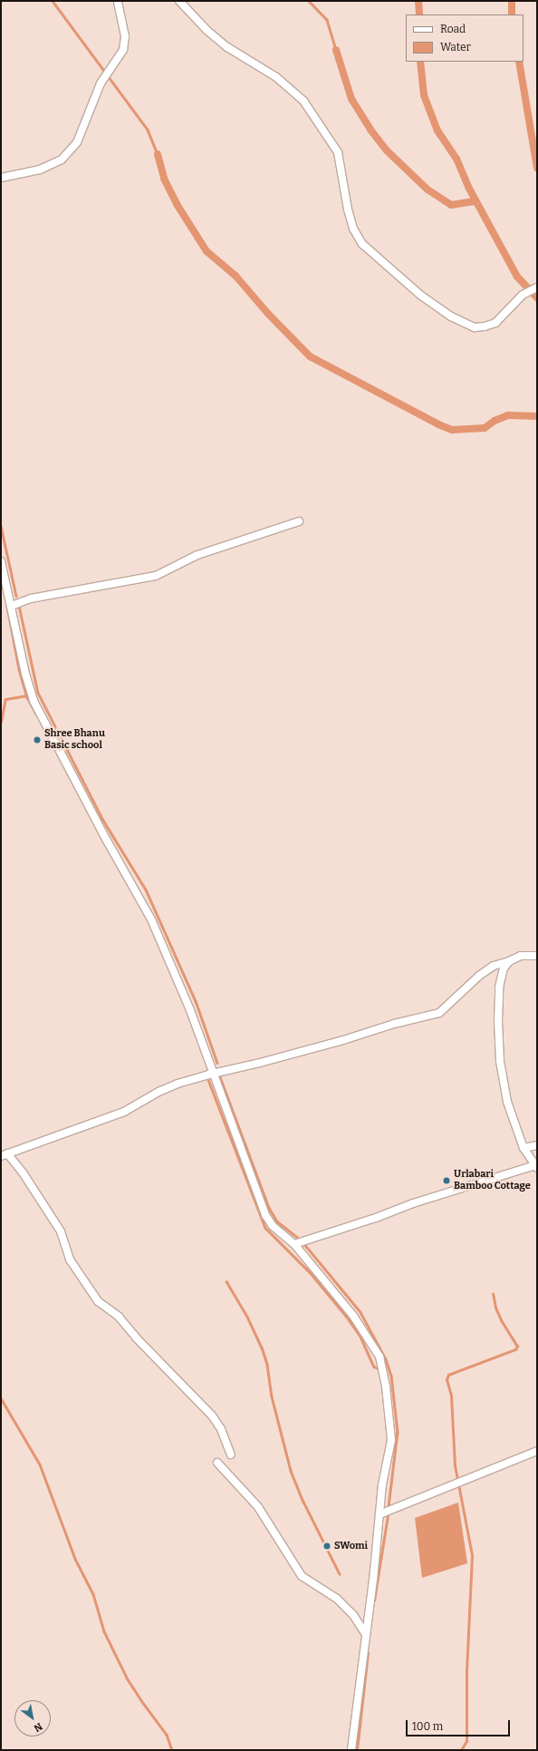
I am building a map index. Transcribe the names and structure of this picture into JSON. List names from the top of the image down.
{
  "places": ["Shree Bhanu Basic school", "Urlabari Bamboo Cottage", "SWomi"],
  "legend": ["Road", "Water"],
  "scale_bar": "100 m",
  "north": "bottom right"
}
